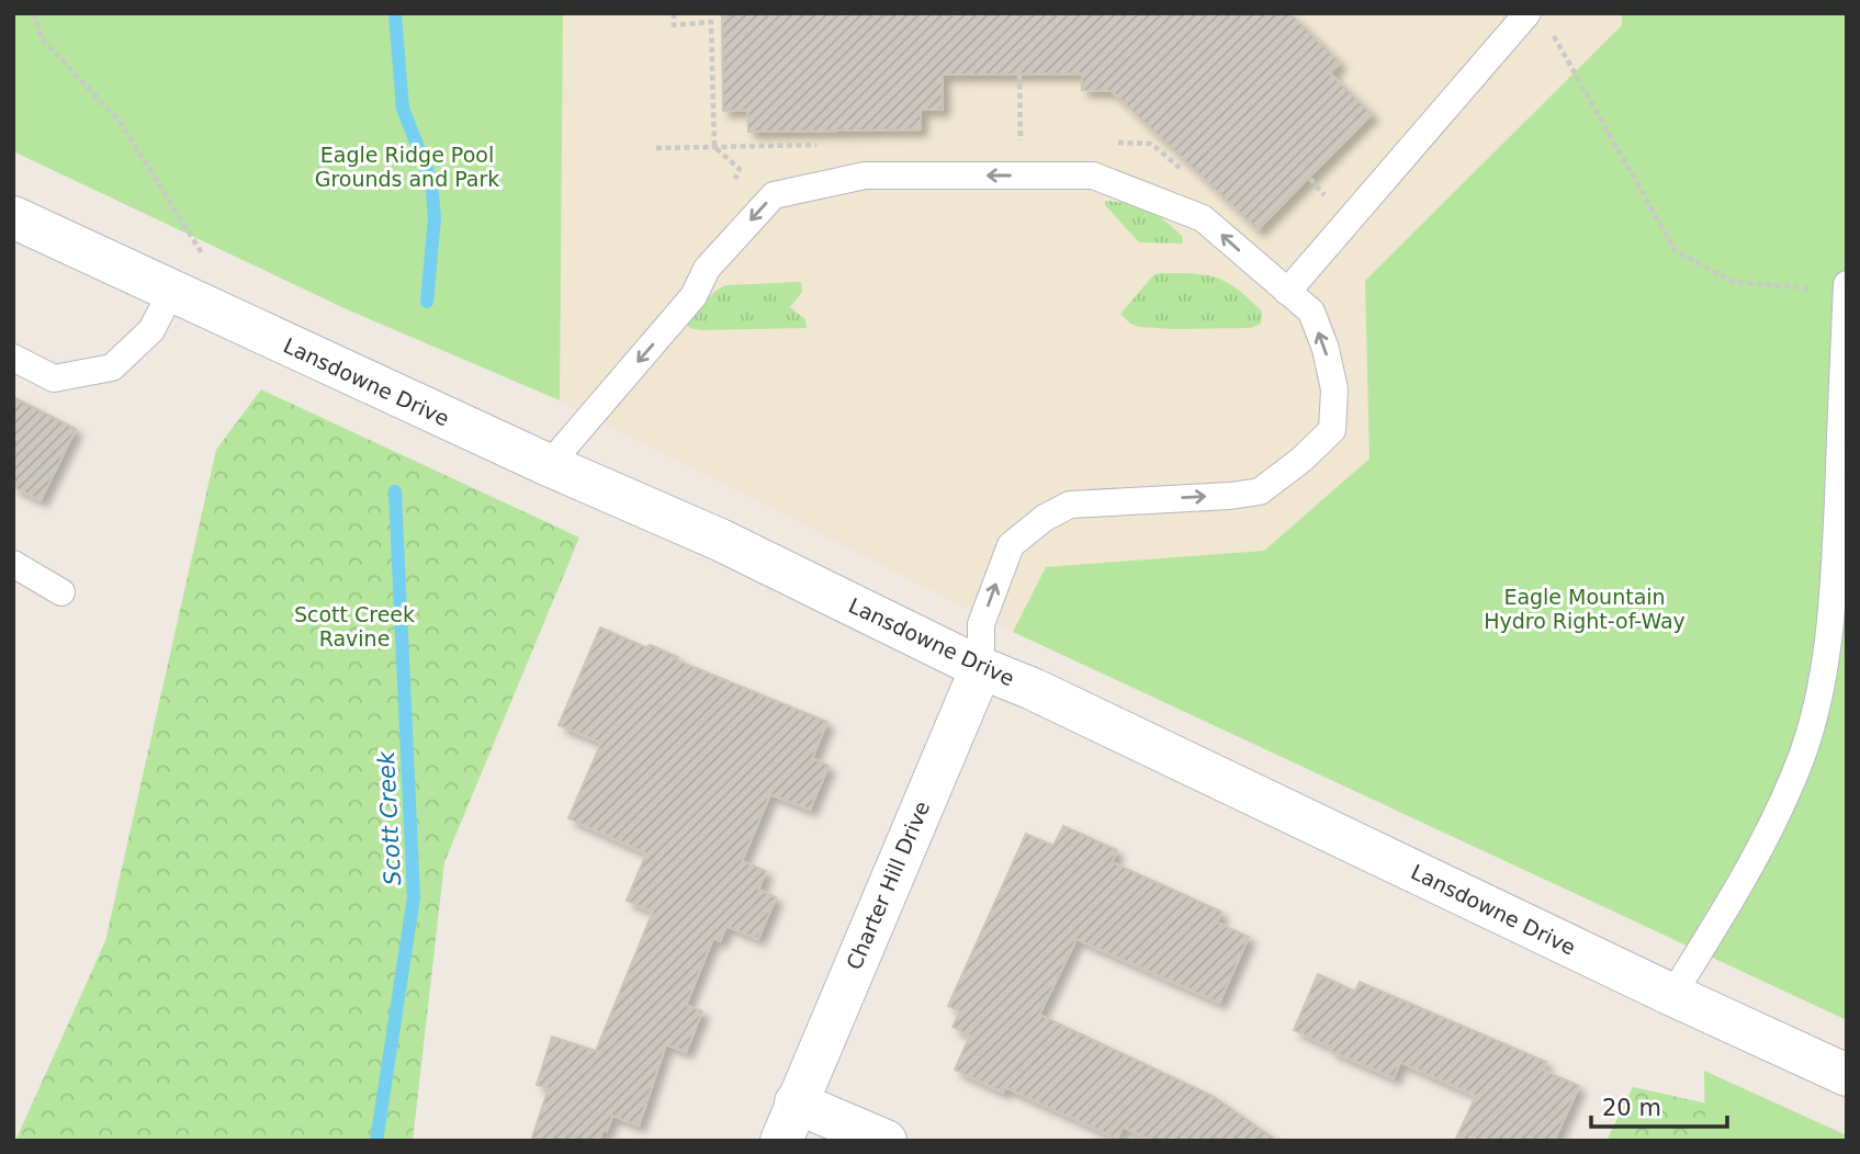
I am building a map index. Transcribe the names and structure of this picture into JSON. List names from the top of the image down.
{
  "streets": {
    "street": ["Lansdowne Drive", "Charter Hill Drive"]
  },
  "crossings": [
    ["Lansdowne Drive", "Charter Hill Drive"]
  ],
  "water": ["Scott Creek"],
  "parks": ["Eagle Ridge Pool Grounds and Park", "Eagle Mountain Hydro Right-of-Way", "Scott Creek Ravine"],
  "scale_bar": "20 m"
}
